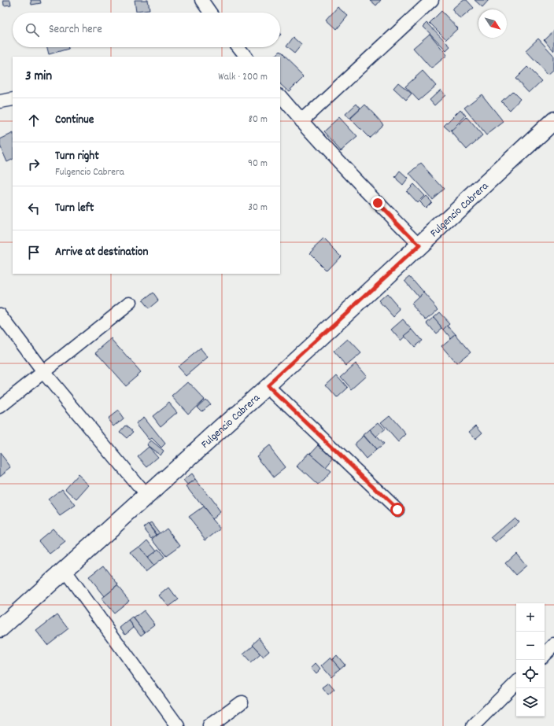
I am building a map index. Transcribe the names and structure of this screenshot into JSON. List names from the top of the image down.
{
  "streets": {
    "main road": ["Fulgencio Cabrera"]
  },
  "north": "bottom right",
  "page": {
    "search": "Search here",
    "heading": ["3 min", "Walk · 200 m"],
    "list": [
      ["Continue", "80 m"],
      ["Turn right", "Fulgencio Cabrera", "90 m"],
      ["Turn left", "30 m"],
      "Arrive at destination"
    ],
    "map_buttons": ["+", "−"]
  }
}
